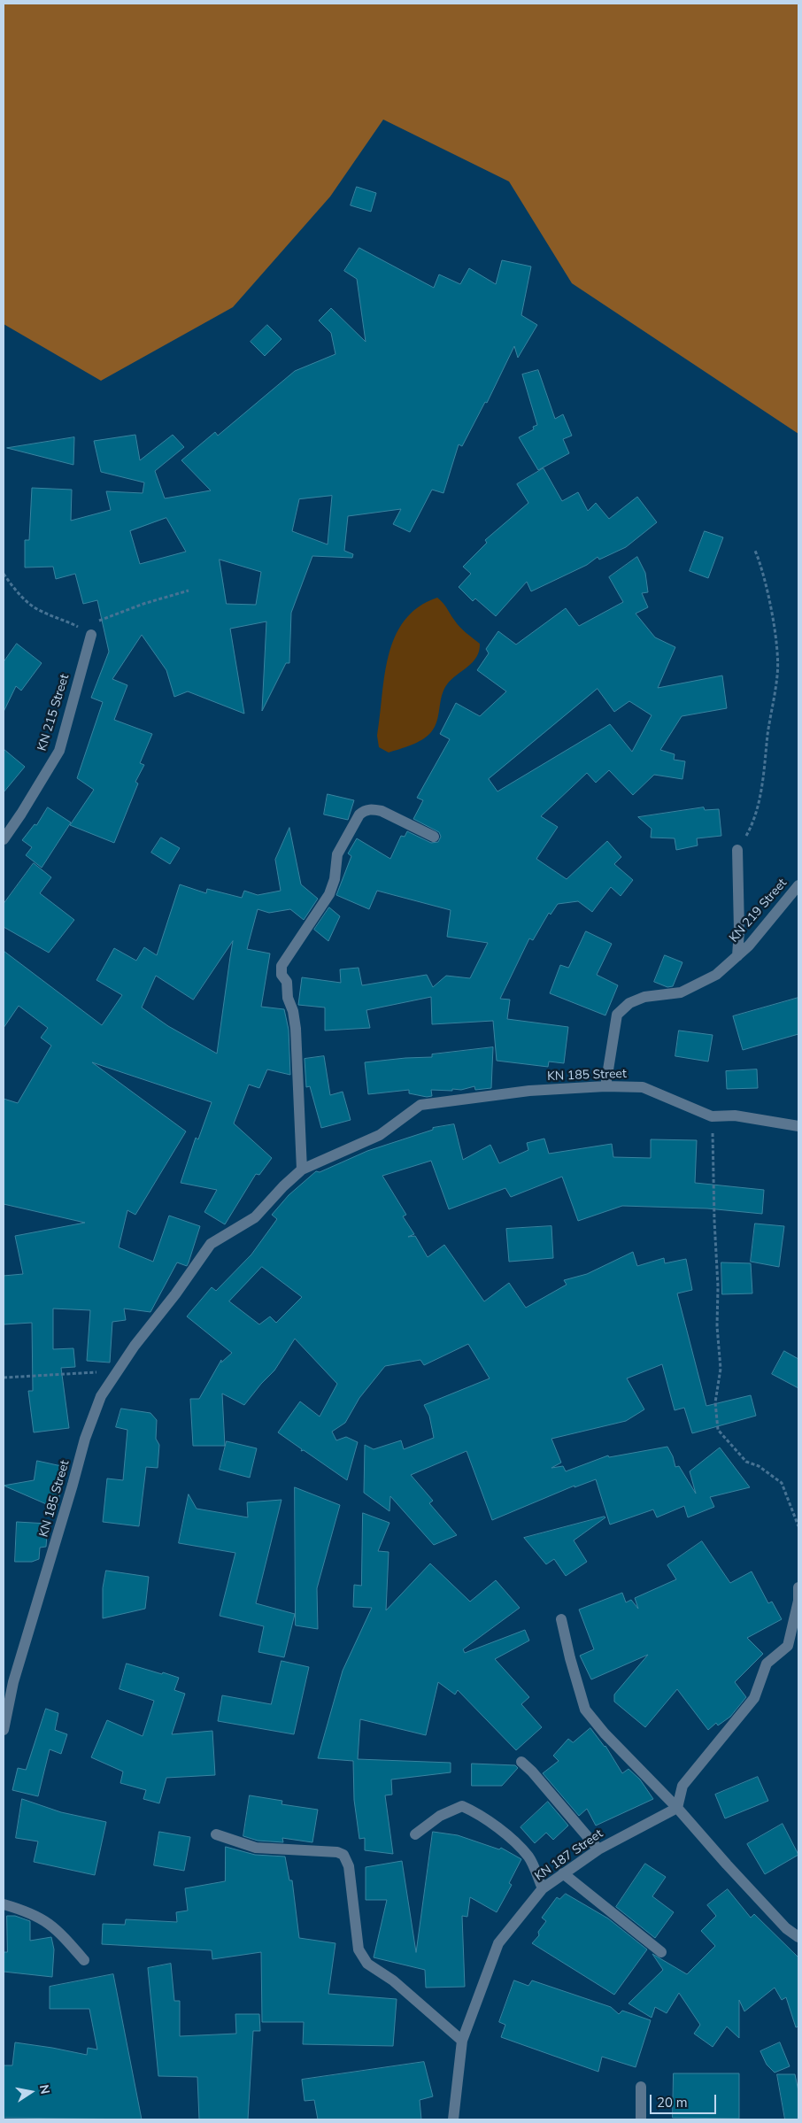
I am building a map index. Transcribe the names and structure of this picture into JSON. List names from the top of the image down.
{
  "streets": {
    "street": [
      "KN 215 Street",
      "KN 219 Street",
      "KN 185 Street",
      "KN 187 Street"
    ]
  },
  "crossings": [
    ["KN 219 Street", "KN 185 Street"]
  ],
  "scale_bar": "20 m",
  "north": "right"
}
